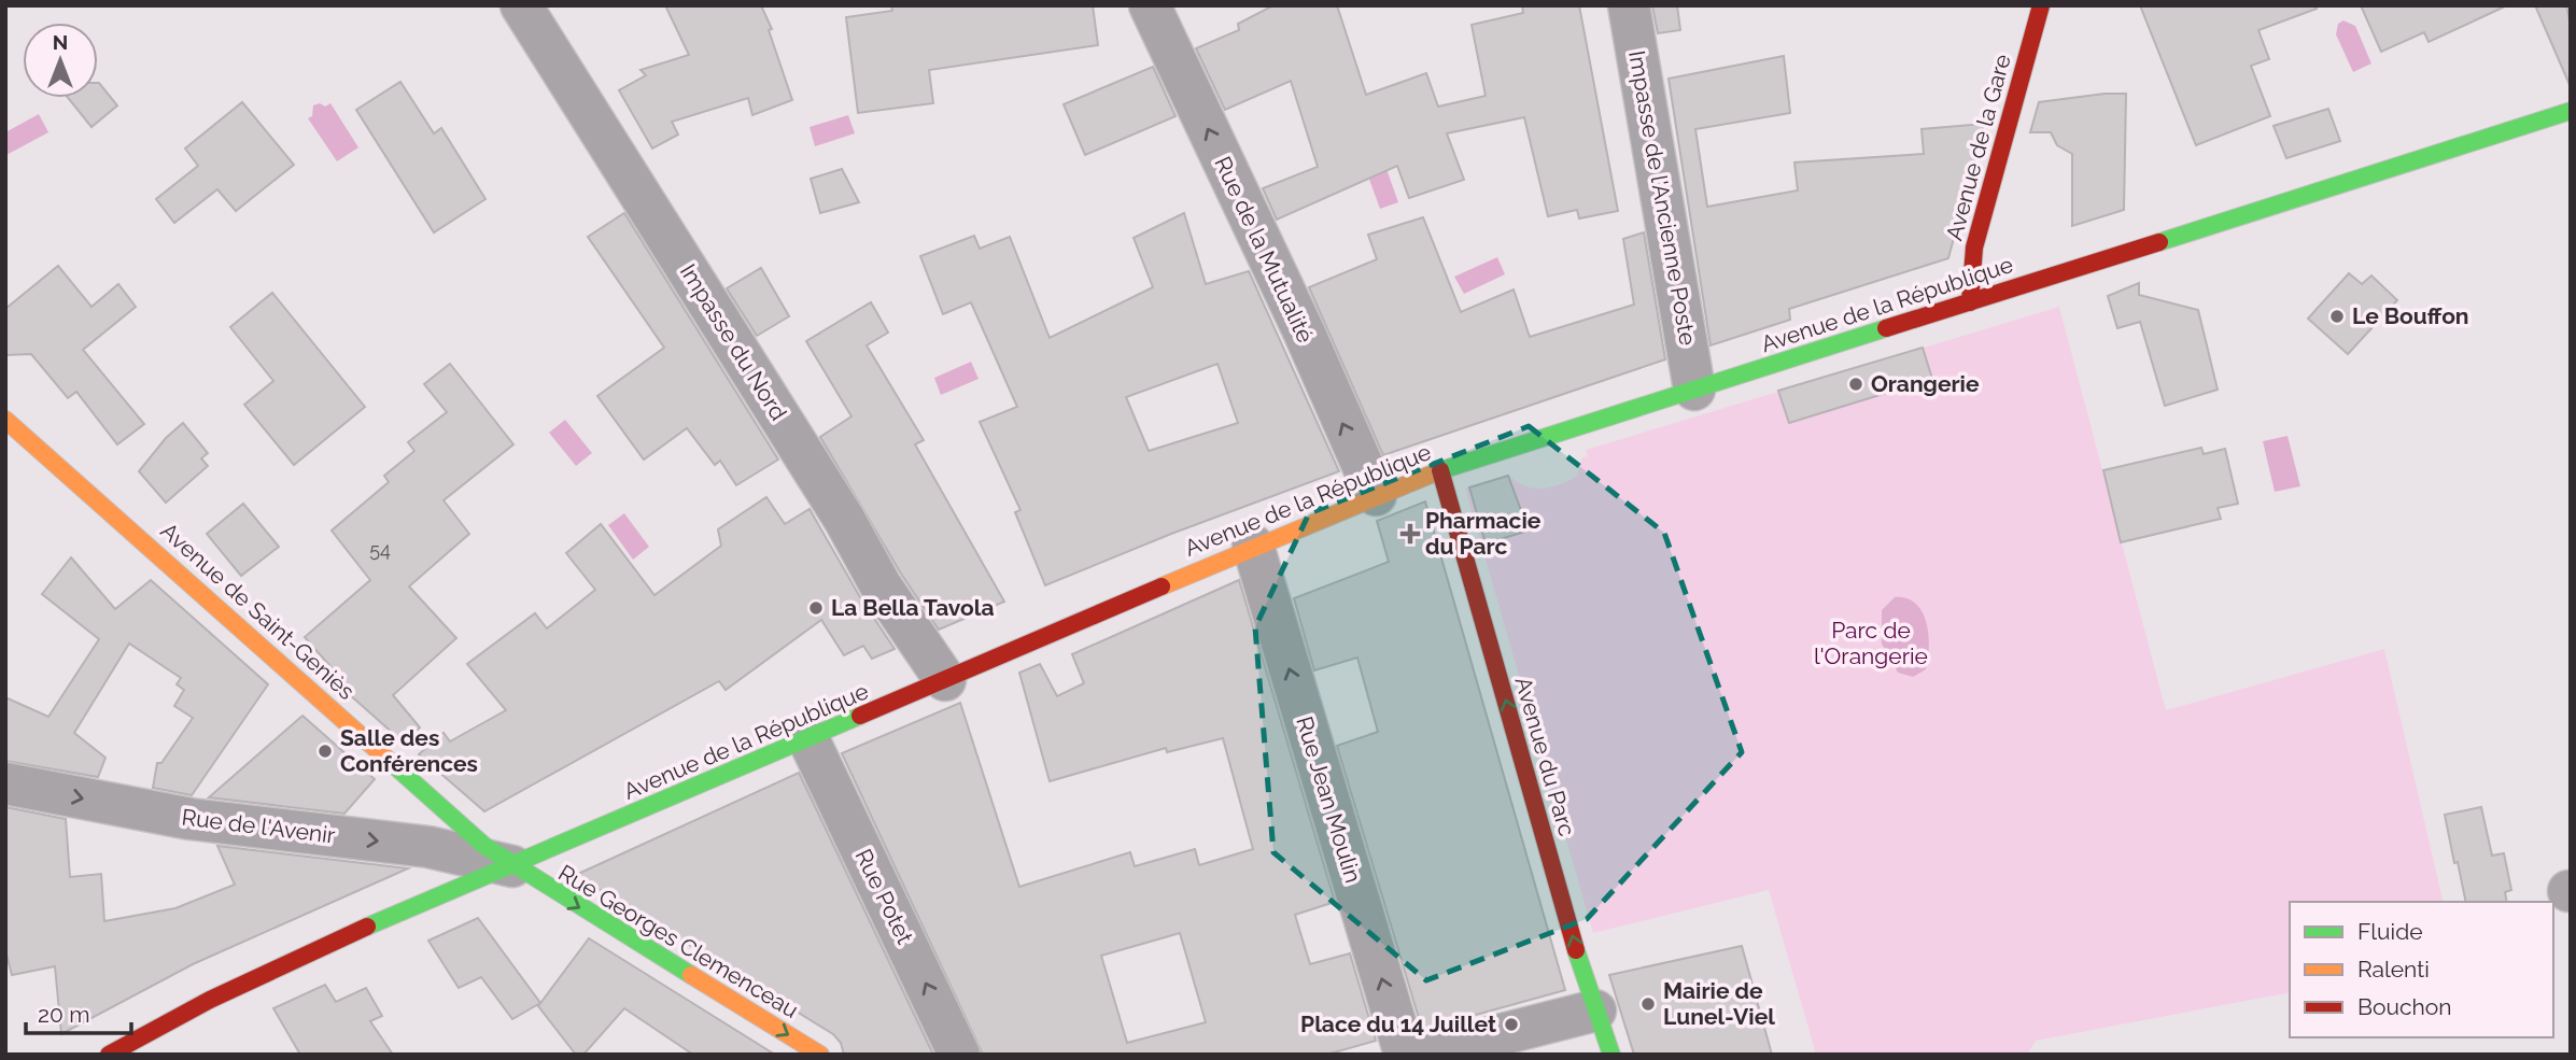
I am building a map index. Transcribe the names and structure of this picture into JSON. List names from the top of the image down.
{
  "streets": {
    "main road": [
      "Avenue de la Gare",
      "Avenue de la République",
      "Avenue de Saint-Geniès",
      "Avenue du Parc",
      "Rue Georges Clemenceau"
    ],
    "street": [
      "Impasse de l'Ancienne Poste",
      "Rue de la Mutualité",
      "Impasse du Nord",
      "Rue Jean Moulin",
      "Rue de l'Avenir",
      "Rue Potet"
    ]
  },
  "crossings": [
    ["Avenue de la Gare", "Avenue de la République"],
    ["Impasse de l'Ancienne Poste", "Avenue de la République"],
    ["Rue de la Mutualité", "Avenue de la République"],
    ["Avenue de la République", "Impasse du Nord"],
    ["Avenue de la République", "Avenue de Saint-Geniès"],
    ["Avenue de la République", "Avenue du Parc"],
    ["Avenue de la République", "Rue Jean Moulin"],
    ["Avenue de la République", "Rue de l'Avenir"],
    ["Avenue de la République", "Rue Potet"],
    ["Avenue de la République", "Rue Georges Clemenceau"],
    ["Avenue de Saint-Geniès", "Rue de l'Avenir"],
    ["Avenue de Saint-Geniès", "Rue Georges Clemenceau"],
    ["Rue de l'Avenir", "Rue Georges Clemenceau"]
  ],
  "one_way": [
    "Rue de la Mutualité",
    "Avenue du Parc",
    "Rue Jean Moulin",
    "Rue de l'Avenir",
    "Rue Potet",
    "Rue Georges Clemenceau"
  ],
  "parks": ["Parc de l'Orangerie"],
  "places": {
    "other": [
      "Le Bouffon",
      "Orangerie",
      "La Bella Tavola",
      "Salle des Conférences",
      "Mairie de Lunel-Viel",
      "Place du 14 Juillet"
    ],
    "health": ["Pharmacie du Parc"]
  },
  "house_numbers": ["54"],
  "legend": ["Fluide", "Ralenti", "Bouchon"],
  "scale_bar": "20 m",
  "north": "top"
}
